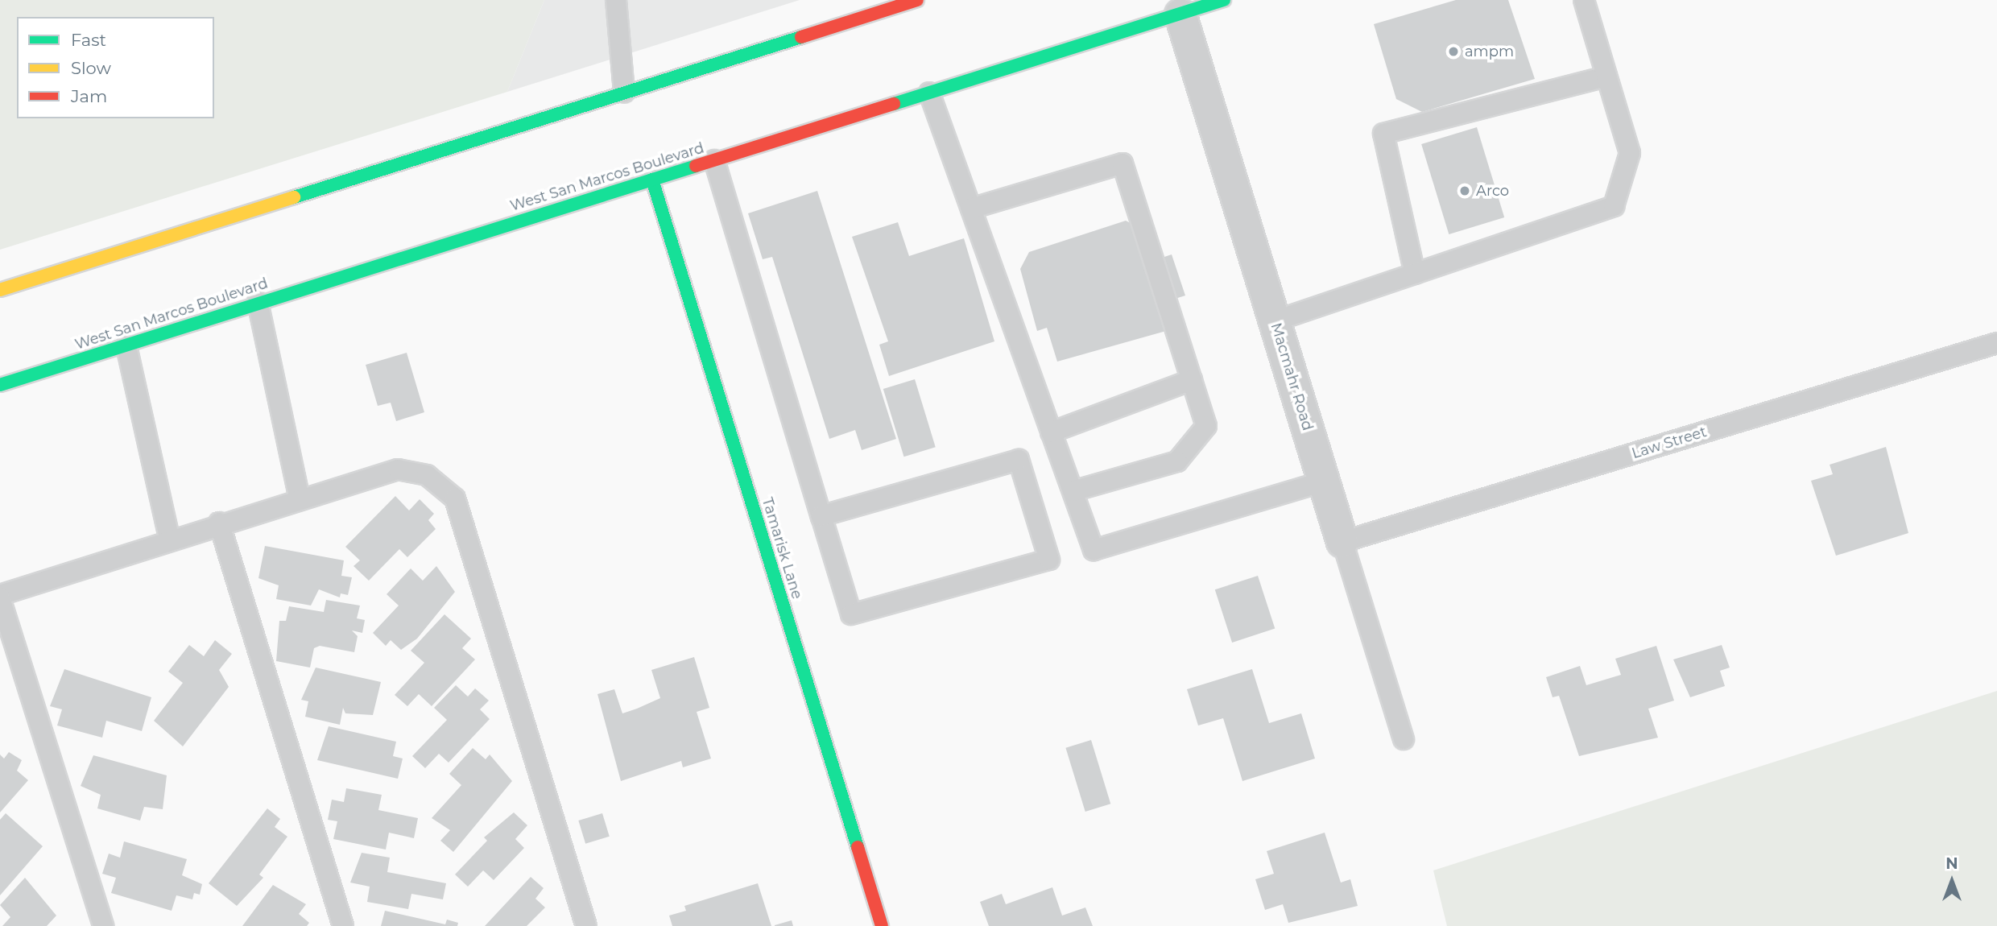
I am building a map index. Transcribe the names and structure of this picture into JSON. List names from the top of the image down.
{
  "streets": {
    "main road": ["West San Marcos Boulevard", "Tamarisk Lane"],
    "street": ["Macmahr Road"],
    "lane": ["Law Street"]
  },
  "crossings": [
    ["West San Marcos Boulevard", "Macmahr Road"],
    ["West San Marcos Boulevard", "Tamarisk Lane"],
    ["Macmahr Road", "Law Street"]
  ],
  "places": ["ampm", "Arco"],
  "legend": ["Fast", "Slow", "Jam"],
  "north": "top"
}
